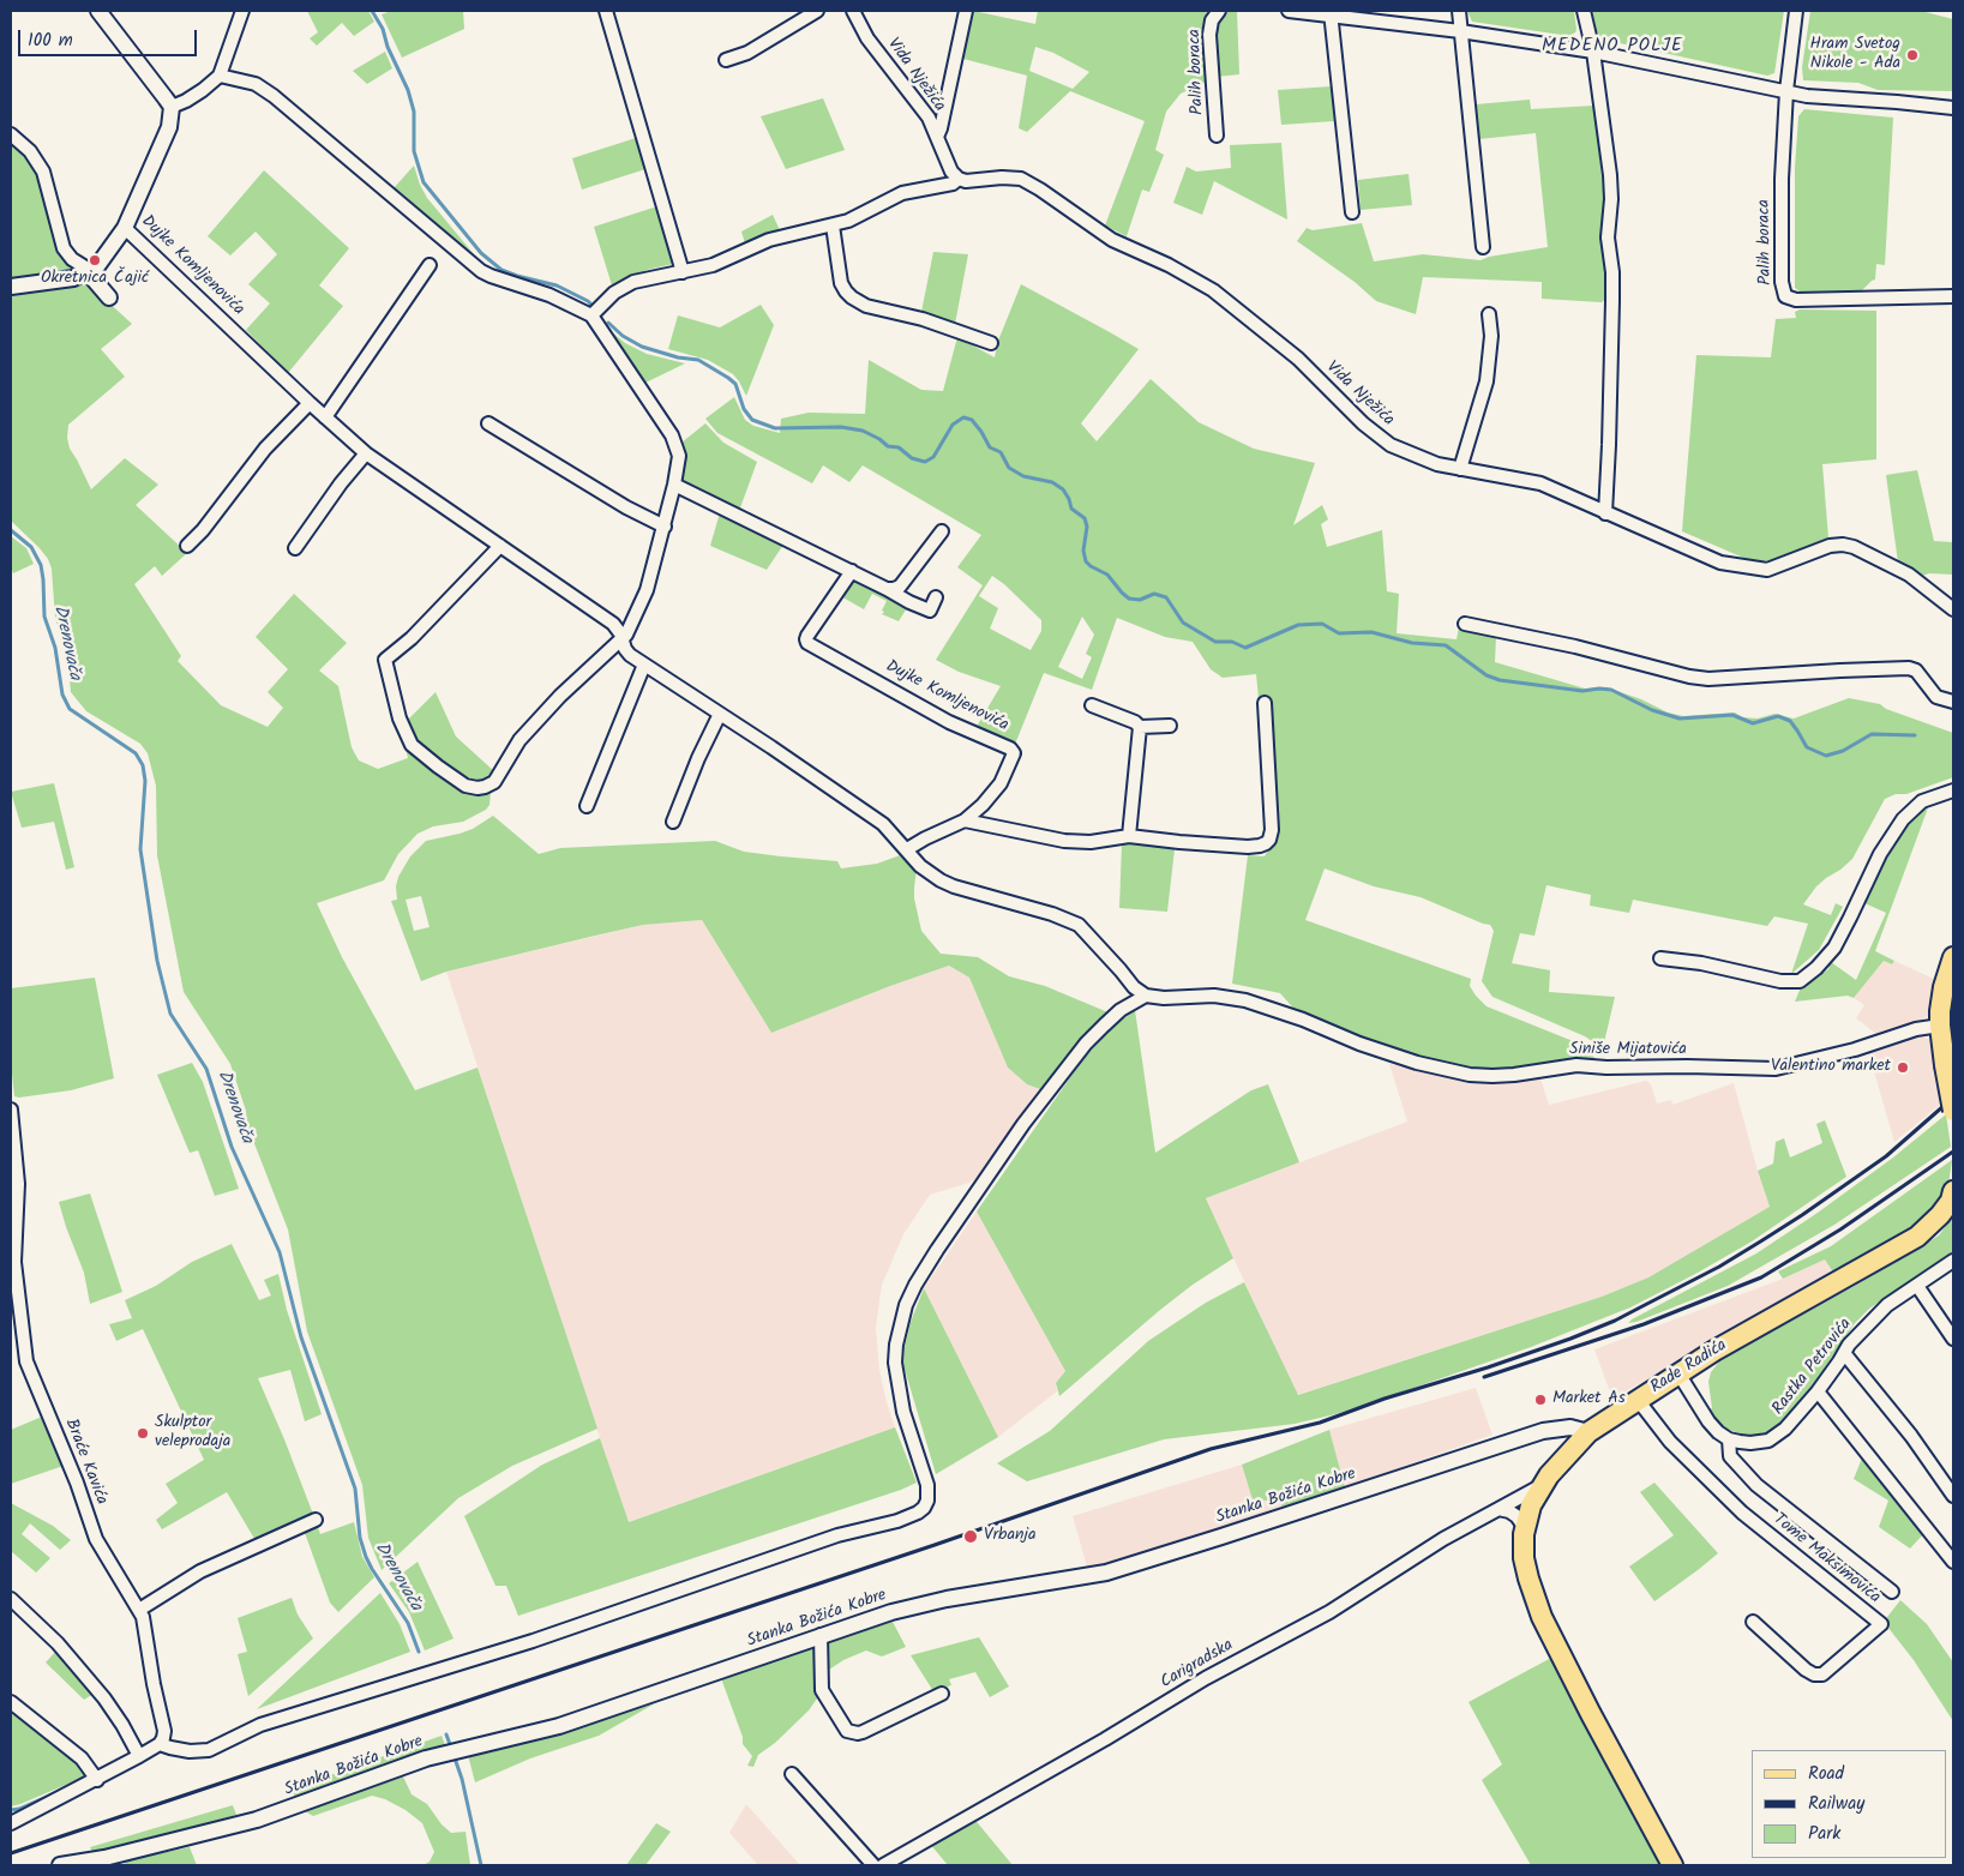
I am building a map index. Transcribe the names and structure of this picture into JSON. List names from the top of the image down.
{
  "streets": {
    "main road": ["Rade Radića"],
    "street": [
      "Palih boraca",
      "Vida Nježića",
      "Dujke Komljenovića",
      "Siniše Mijatovića",
      "Rastka Petrovića",
      "Braće Kavića",
      "Stanka Božića Kobre",
      "Tome Maksimovića",
      "Carigradska"
    ]
  },
  "crossings": [
    ["Dujke Komljenovića", "Siniše Mijatovića"],
    ["Rade Radića", "Stanka Božića Kobre"],
    ["Rade Radića", "Tome Maksimovića"],
    ["Rade Radića", "Carigradska"]
  ],
  "districts": ["MEDENO POLJE"],
  "water": ["Drenovača"],
  "places": [
    "Hram Svetog Nikole - Ada",
    "Okretnica Čajić",
    "Valentino market",
    "Market As",
    "Skulptor veleprodaja",
    "Vrbanja"
  ],
  "legend": ["Road", "Railway", "Park"],
  "scale_bar": "100 m"
}
